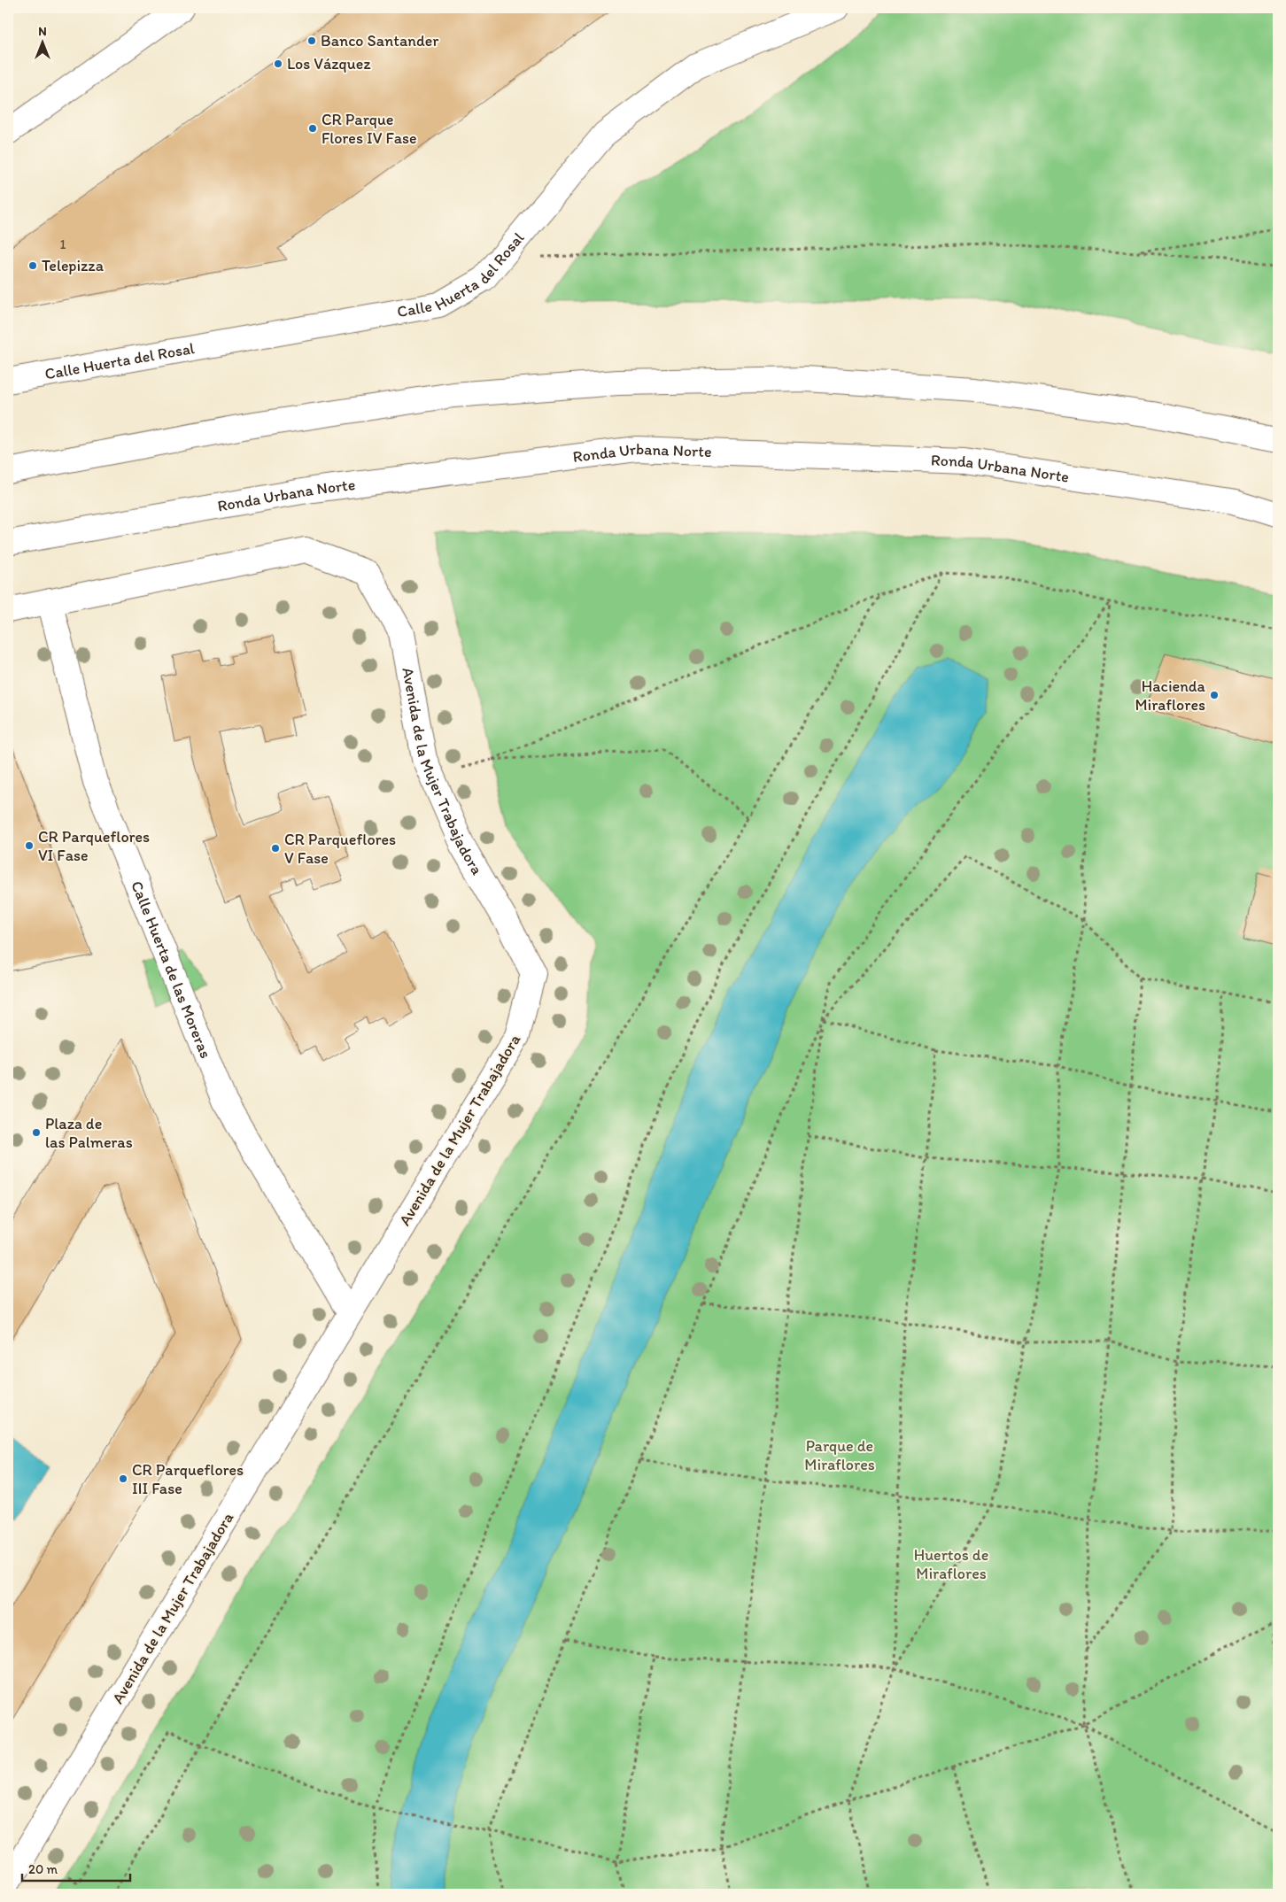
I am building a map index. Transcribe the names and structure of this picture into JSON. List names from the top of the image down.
{
  "streets": {
    "street": [
      "Calle Huerta del Rosal",
      "Ronda Urbana Norte",
      "Avenida de la Mujer Trabajadora",
      "Calle Huerta de las Moreras"
    ]
  },
  "crossings": [
    ["Avenida de la Mujer Trabajadora", "Calle Huerta de las Moreras"]
  ],
  "parks": ["Parque de Miraflores", "Huertos de Miraflores"],
  "places": [
    "Banco Santander",
    "Los Vázquez",
    "CR Parque Flores IV Fase",
    "Telepizza",
    "Hacienda Miraflores",
    "CR Parqueflores VI Fase",
    "CR Parqueflores V Fase",
    "Plaza de las Palmeras",
    "CR Parqueflores III Fase"
  ],
  "house_numbers": ["1"],
  "scale_bar": "20 m",
  "north": "top"
}
